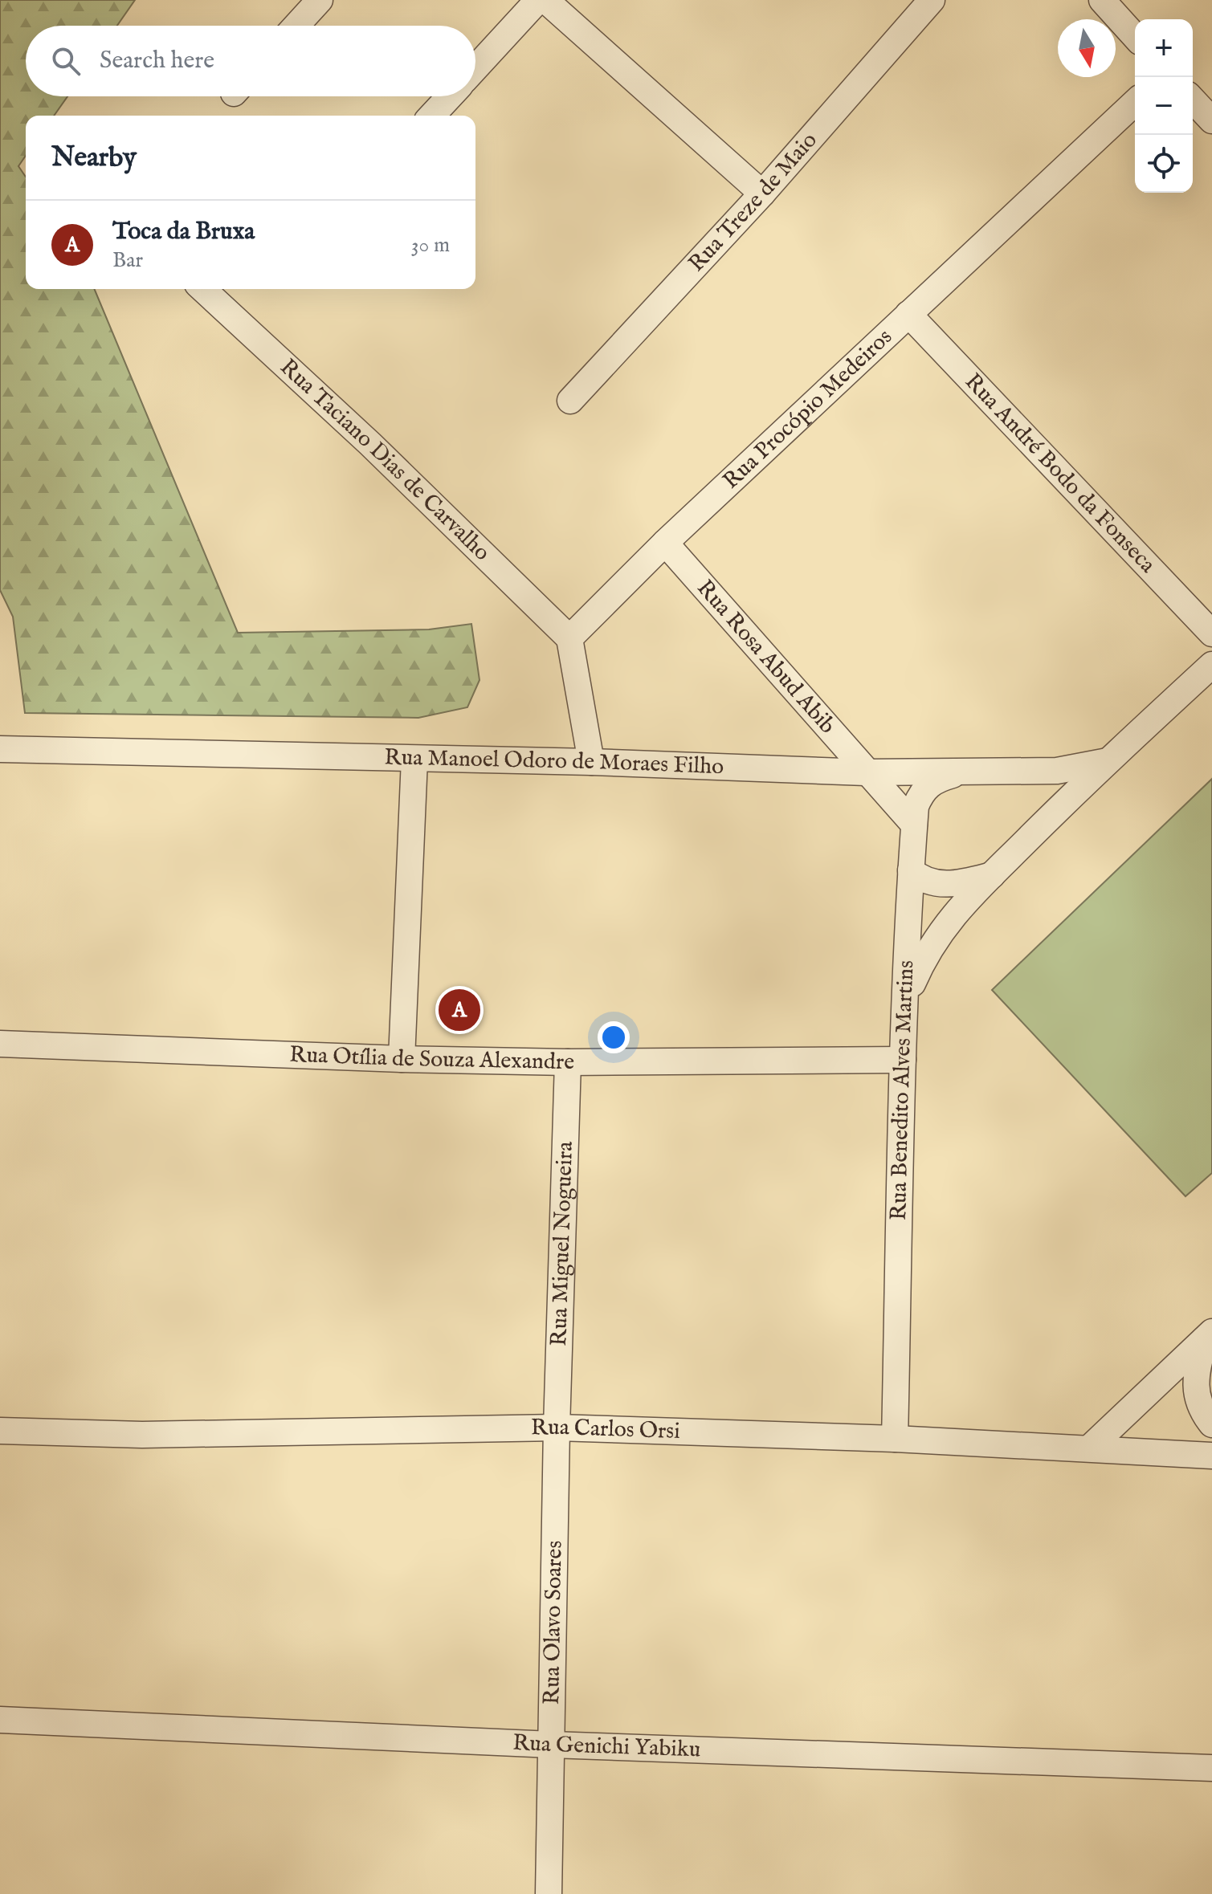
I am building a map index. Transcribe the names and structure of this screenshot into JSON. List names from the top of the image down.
{
  "streets": {
    "street": [
      "Rua Treze de Maio",
      "Rua Procópio Medeiros",
      "Rua Taciano Dias de Carvalho",
      "Rua André Bodo da Fonseca",
      "Rua Rosa Abud Abib",
      "Rua Manoel Odoro de Moraes Filho",
      "Rua Otília de Souza Alexandre",
      "Rua Benedito Alves Martins",
      "Rua Miguel Nogueira",
      "Rua Carlos Orsi",
      "Rua Olavo Soares",
      "Rua Genichi Yabiku"
    ]
  },
  "crossings": [
    ["Rua Procópio Medeiros", "Rua Taciano Dias de Carvalho"],
    ["Rua Procópio Medeiros", "Rua André Bodo da Fonseca"],
    ["Rua Procópio Medeiros", "Rua Rosa Abud Abib"],
    ["Rua Rosa Abud Abib", "Rua Manoel Odoro de Moraes Filho"],
    ["Rua Rosa Abud Abib", "Rua Benedito Alves Martins"],
    ["Rua Manoel Odoro de Moraes Filho", "Rua Benedito Alves Martins"],
    ["Rua Otília de Souza Alexandre", "Rua Benedito Alves Martins"],
    ["Rua Otília de Souza Alexandre", "Rua Miguel Nogueira"],
    ["Rua Benedito Alves Martins", "Rua Carlos Orsi"],
    ["Rua Miguel Nogueira", "Rua Carlos Orsi"],
    ["Rua Miguel Nogueira", "Rua Olavo Soares"],
    ["Rua Carlos Orsi", "Rua Olavo Soares"],
    ["Rua Olavo Soares", "Rua Genichi Yabiku"]
  ],
  "north": "bottom",
  "page": {
    "map_buttons": ["+", "−"],
    "search": "Search here",
    "heading": "Nearby",
    "list": [
      {
        "mark": "A",
        "name": "Toca da Bruxa",
        "note": "Bar",
        "value": "30 m"
      }
    ],
    "pins": "A"
  }
}
